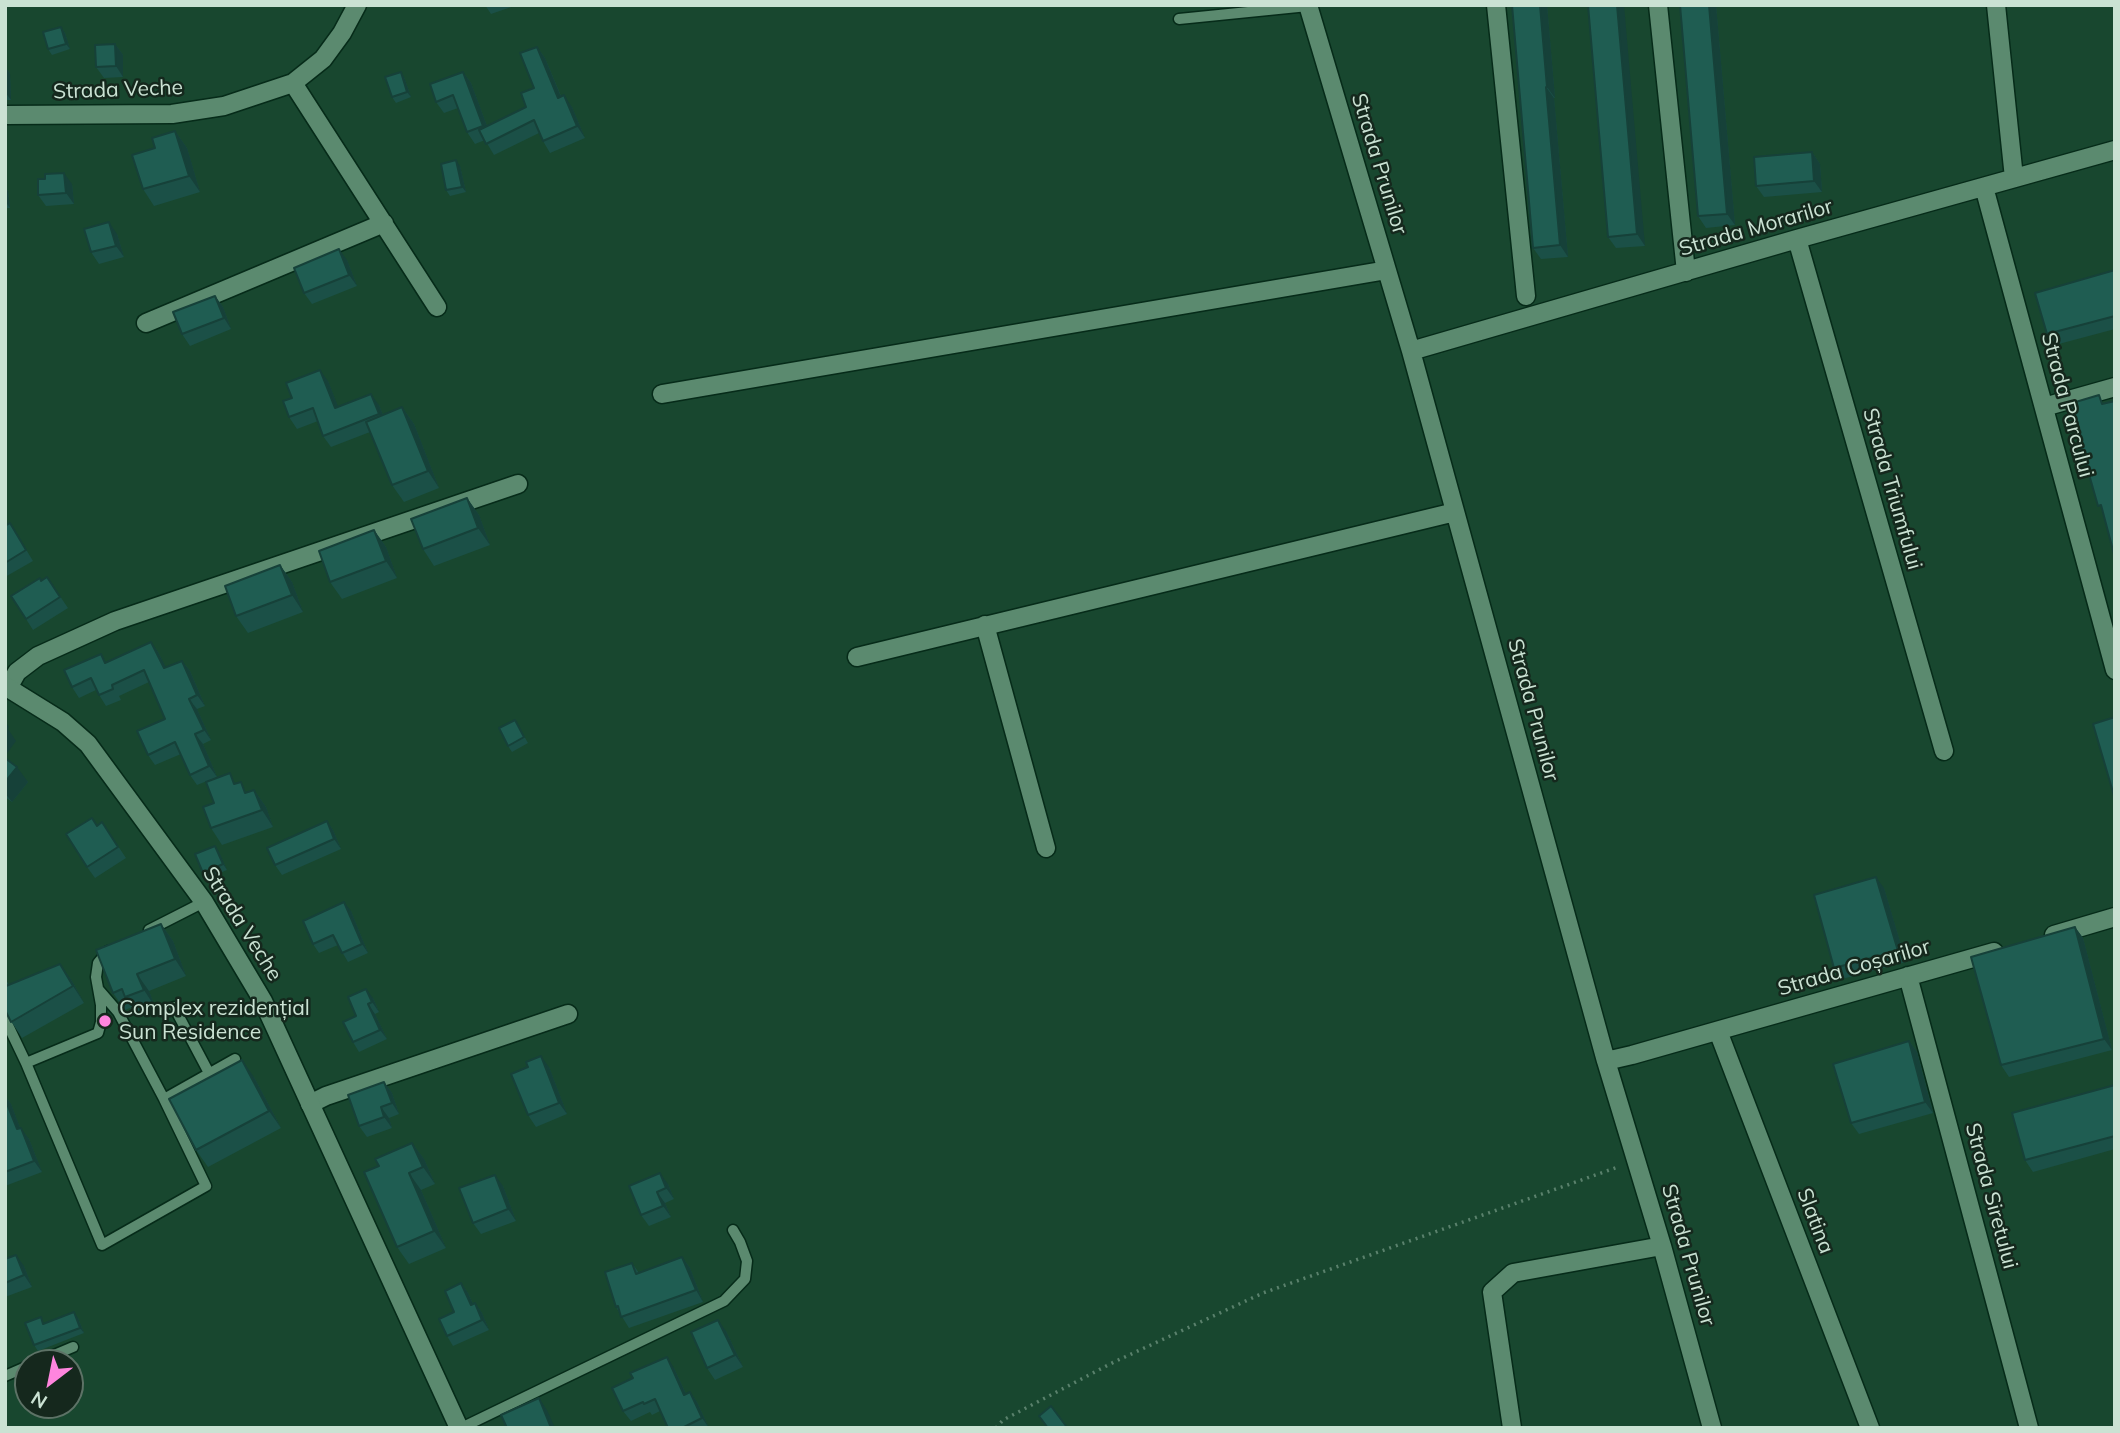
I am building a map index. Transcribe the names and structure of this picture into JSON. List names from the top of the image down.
{
  "streets": {
    "street": [
      "Strada Veche",
      "Strada Prunilor",
      "Strada Morarilor",
      "Strada Parcului",
      "Strada Triumfului",
      "Strada Coșarilor",
      "Strada Siretului",
      "Slatina"
    ]
  },
  "crossings": [
    ["Strada Prunilor", "Strada Morarilor"],
    ["Strada Prunilor", "Strada Coșarilor"],
    ["Strada Morarilor", "Strada Parcului"],
    ["Strada Morarilor", "Strada Triumfului"],
    ["Strada Coșarilor", "Strada Siretului"],
    ["Strada Coșarilor", "Slatina"]
  ],
  "places": ["Complex rezidențial Sun Residence"],
  "north": "bottom left"
}
